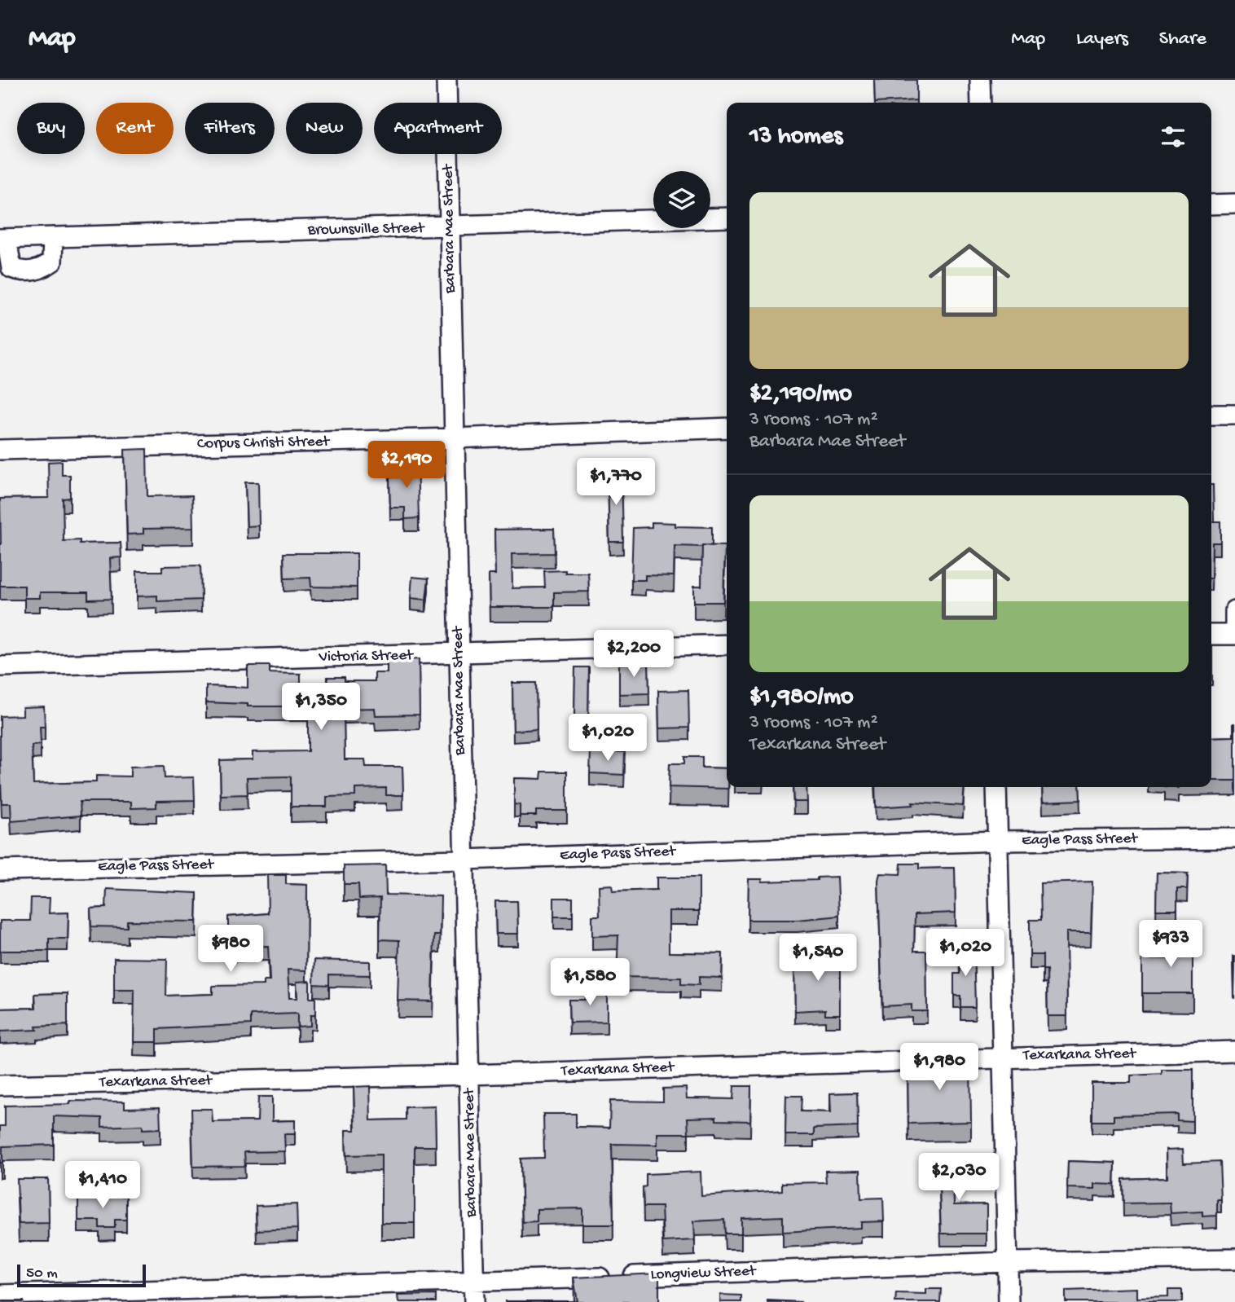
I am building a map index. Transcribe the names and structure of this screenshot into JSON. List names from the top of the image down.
{
  "streets": {
    "street": [
      "Barbara Mae Street",
      "Brownsville Street",
      "Corpus Christi Street",
      "Victoria Street",
      "Eagle Pass Street",
      "Texarkana Street",
      "Longview Street"
    ]
  },
  "crossings": [
    ["Barbara Mae Street", "Brownsville Street"],
    ["Barbara Mae Street", "Corpus Christi Street"],
    ["Barbara Mae Street", "Victoria Street"],
    ["Barbara Mae Street", "Eagle Pass Street"],
    ["Barbara Mae Street", "Texarkana Street"],
    ["Barbara Mae Street", "Longview Street"]
  ],
  "scale_bar": "50 m",
  "page": {
    "header": "Map",
    "nav": ["Map", "Layers", "Share"],
    "chip": [
      "Buy",
      "Rent",
      "Filters",
      "New",
      "Apartment"
    ],
    "heading": "13 homes",
    "list": [
      {
        "name": "$2,190/mo",
        "note": "3 rooms · 107 m² · Barbara Mae Street"
      },
      {
        "name": "$1,980/mo",
        "note": "3 rooms · 107 m² · Texarkana Street"
      }
    ],
    "price": [
      "$2,190",
      "$1,770",
      "$2,200",
      "$1,350",
      "$1,020",
      "$933",
      "$980",
      "$1,020",
      "$1,540",
      "$1,580",
      "$1,980",
      "$2,030",
      "$1,410"
    ],
    "scale": "50 m"
  }
}
